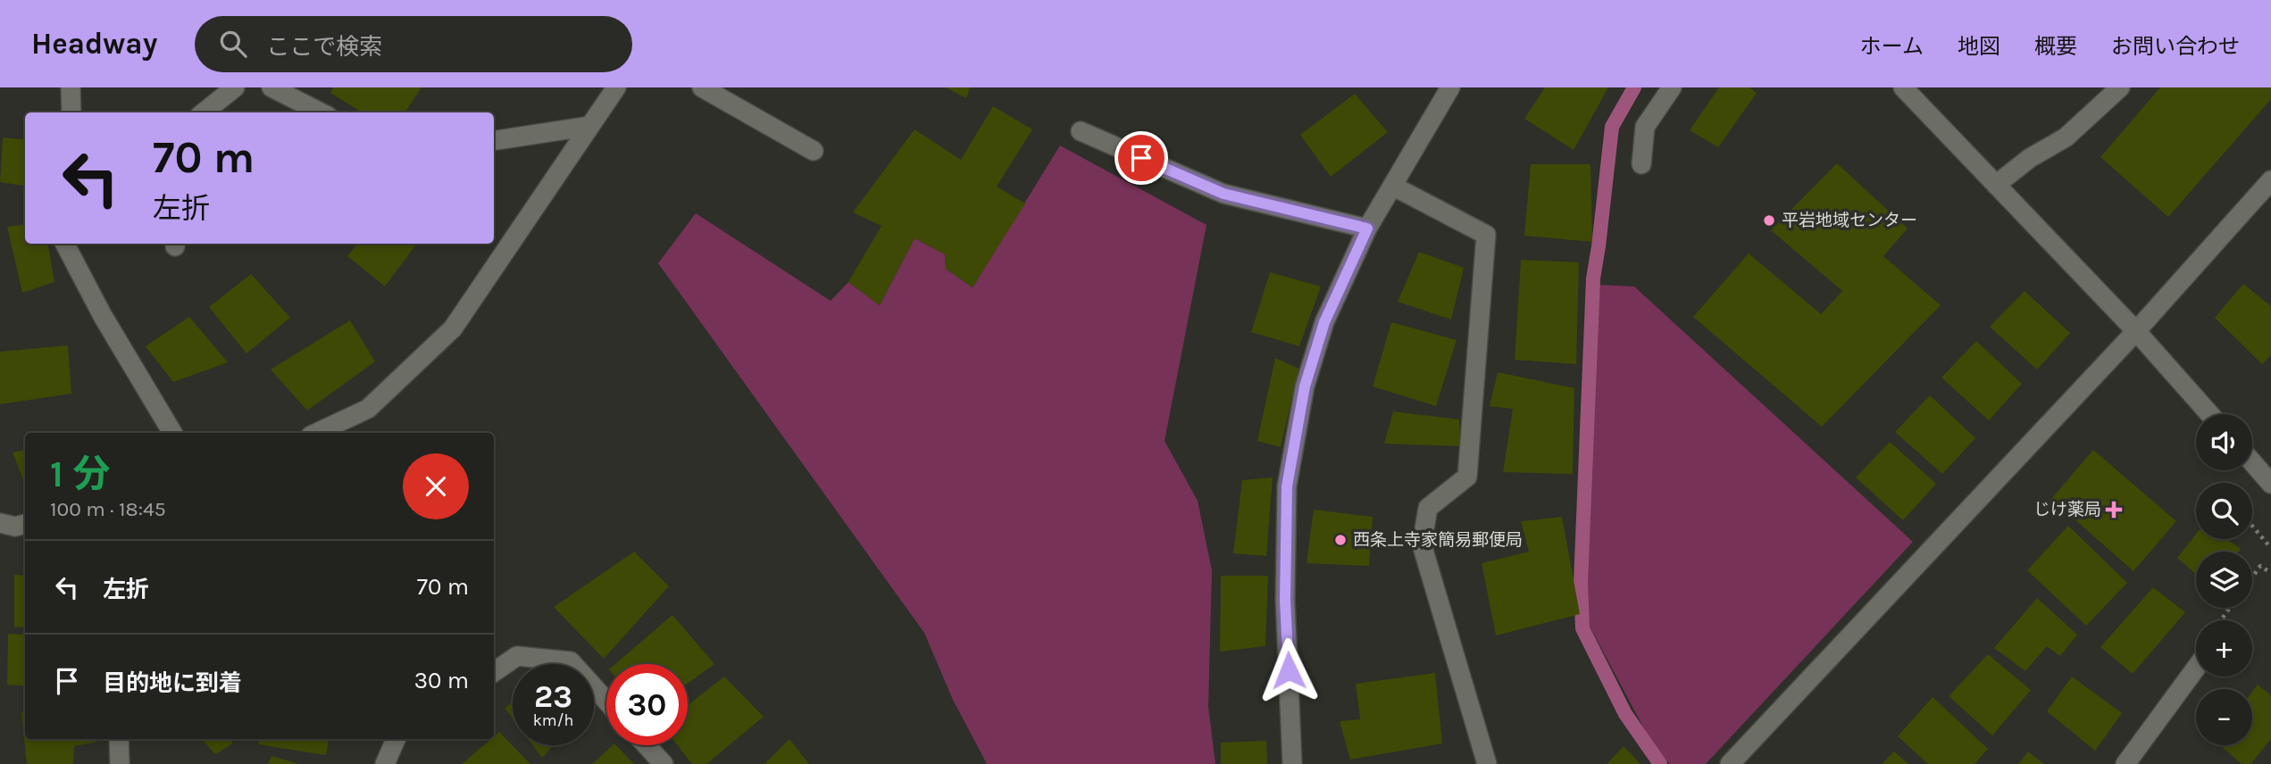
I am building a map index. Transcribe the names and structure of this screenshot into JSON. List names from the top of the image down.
{
  "places": {
    "other": ["平岩地域センター", "西条上寺家簡易郵便局"],
    "health": ["じけ薬局"]
  },
  "page": {
    "header": "Headway",
    "search": "ここで検索",
    "nav": [
      "ホーム",
      "地図",
      "概要",
      "お問い合わせ"
    ],
    "turn": ["70 m", "左折"],
    "map_buttons": ["+", "−"],
    "heading": ["1 分", "100 m · 18:45"],
    "list": [
      {
        "name": "左折",
        "value": "70 m"
      },
      {
        "name": "目的地に到着",
        "value": "30 m"
      }
    ],
    "speed": "23 km/h",
    "limit": "30"
  }
}
